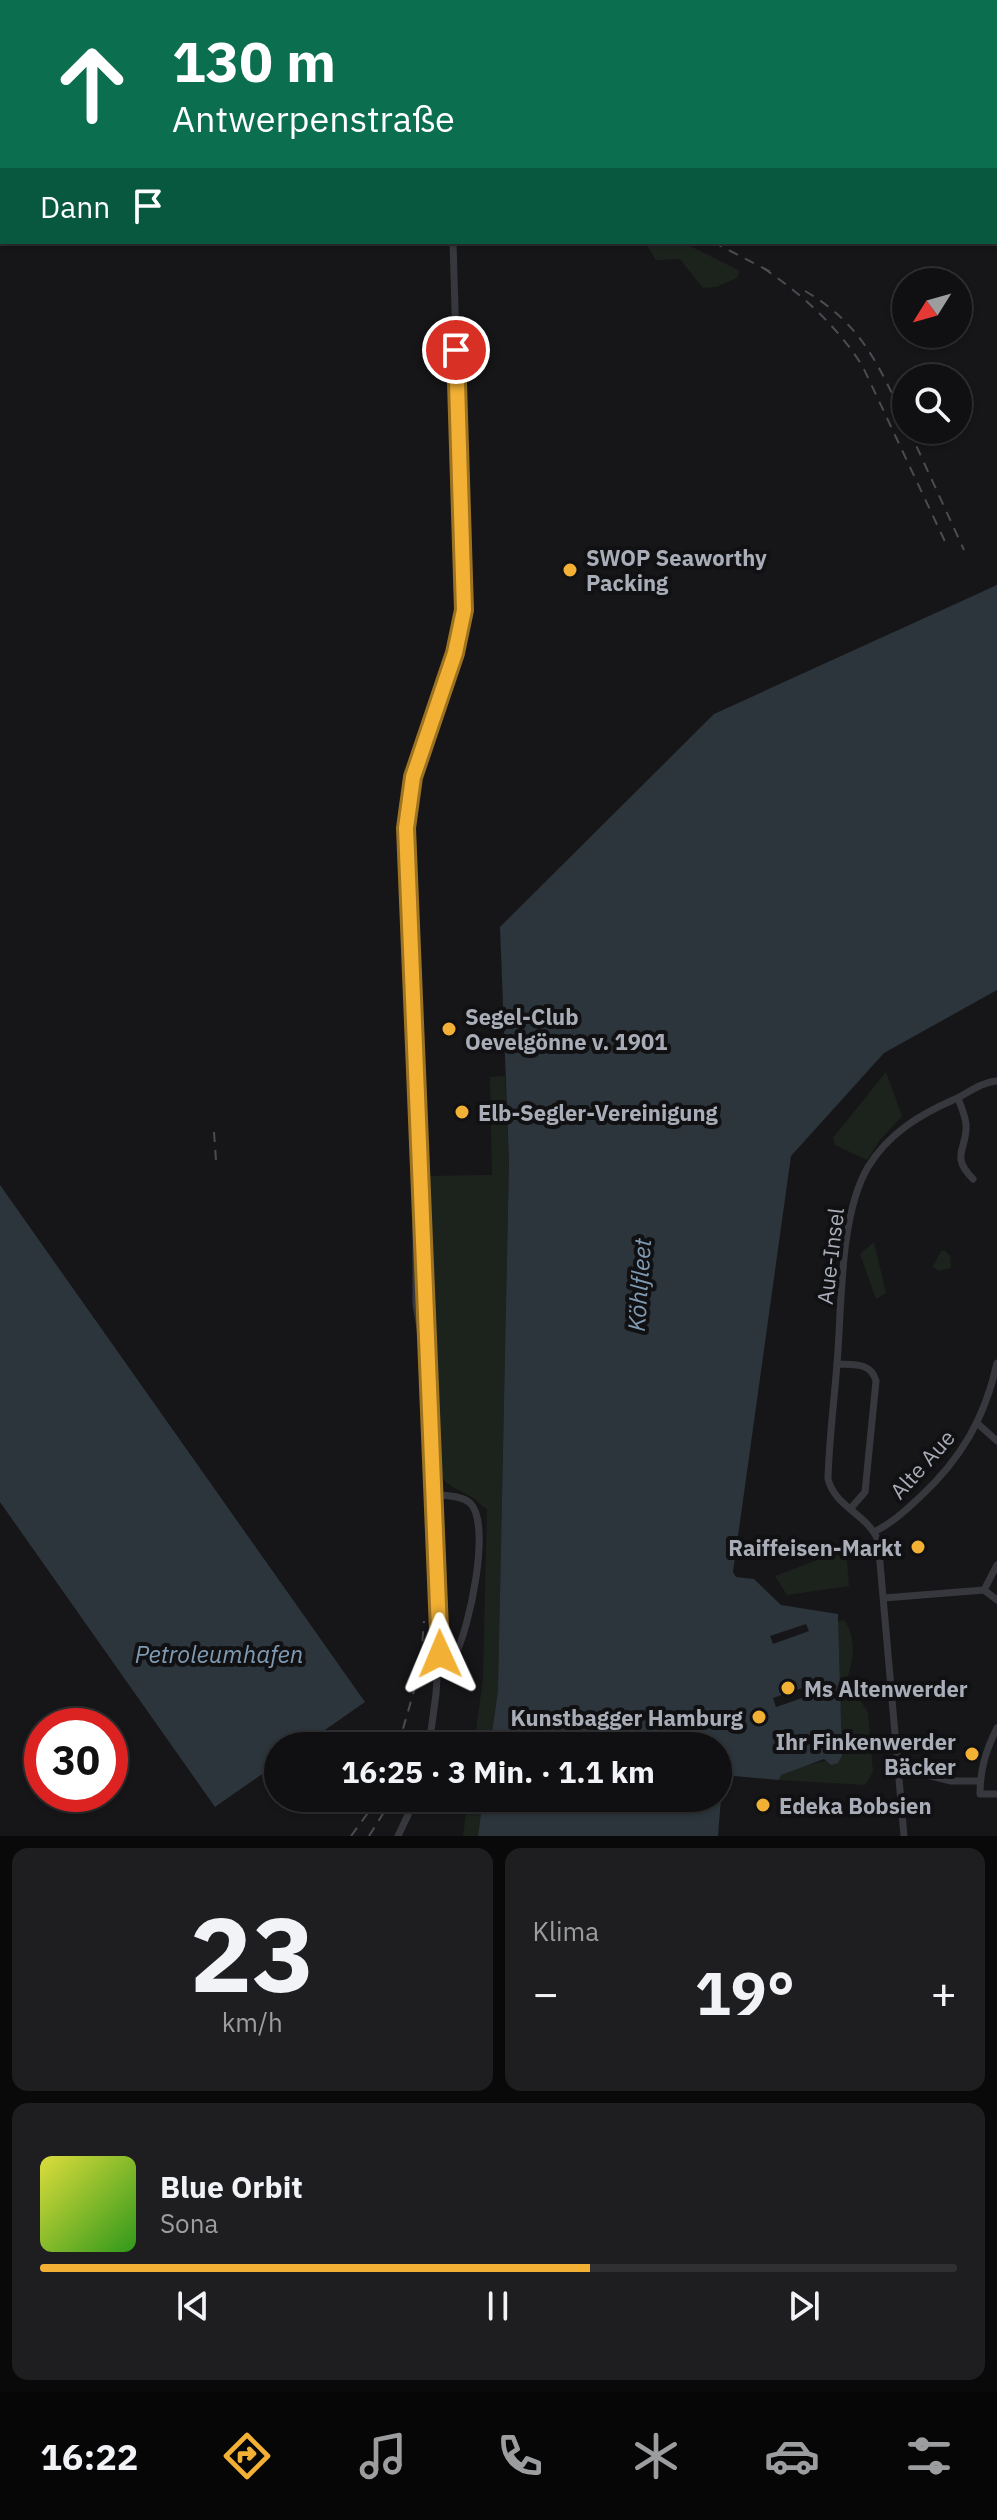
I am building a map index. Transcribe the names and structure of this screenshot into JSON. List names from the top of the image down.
{
  "streets": {
    "street": ["Aue-Insel", "Alte Aue"]
  },
  "crossings": [
    ["Aue-Insel", "Alte Aue"]
  ],
  "water": ["Köhlfleet", "Petroleumhafen"],
  "places": [
    "SWOP Seaworthy Packing",
    "Segel-Club Oevelgönne v. 1901",
    "Elb-Segler-Vereinigung",
    "Raiffeisen-Markt",
    "Ms Altenwerder",
    "Kunstbagger Hamburg",
    "Ihr Finkenwerder Bäcker",
    "Edeka Bobsien"
  ],
  "north": "bottom left",
  "page": {
    "turn": ["130 m", "Antwerpenstraße"],
    "then": "Dann",
    "limit": "30",
    "trip": "16:25 · 3 Min. · 1.1 km",
    "tile": [
      ["23", "km/h"],
      "Klima"
    ],
    "heat": ["−", "19°", "+"],
    "song": ["Blue Orbit", "Sona"],
    "tabs": "16:22"
  }
}
